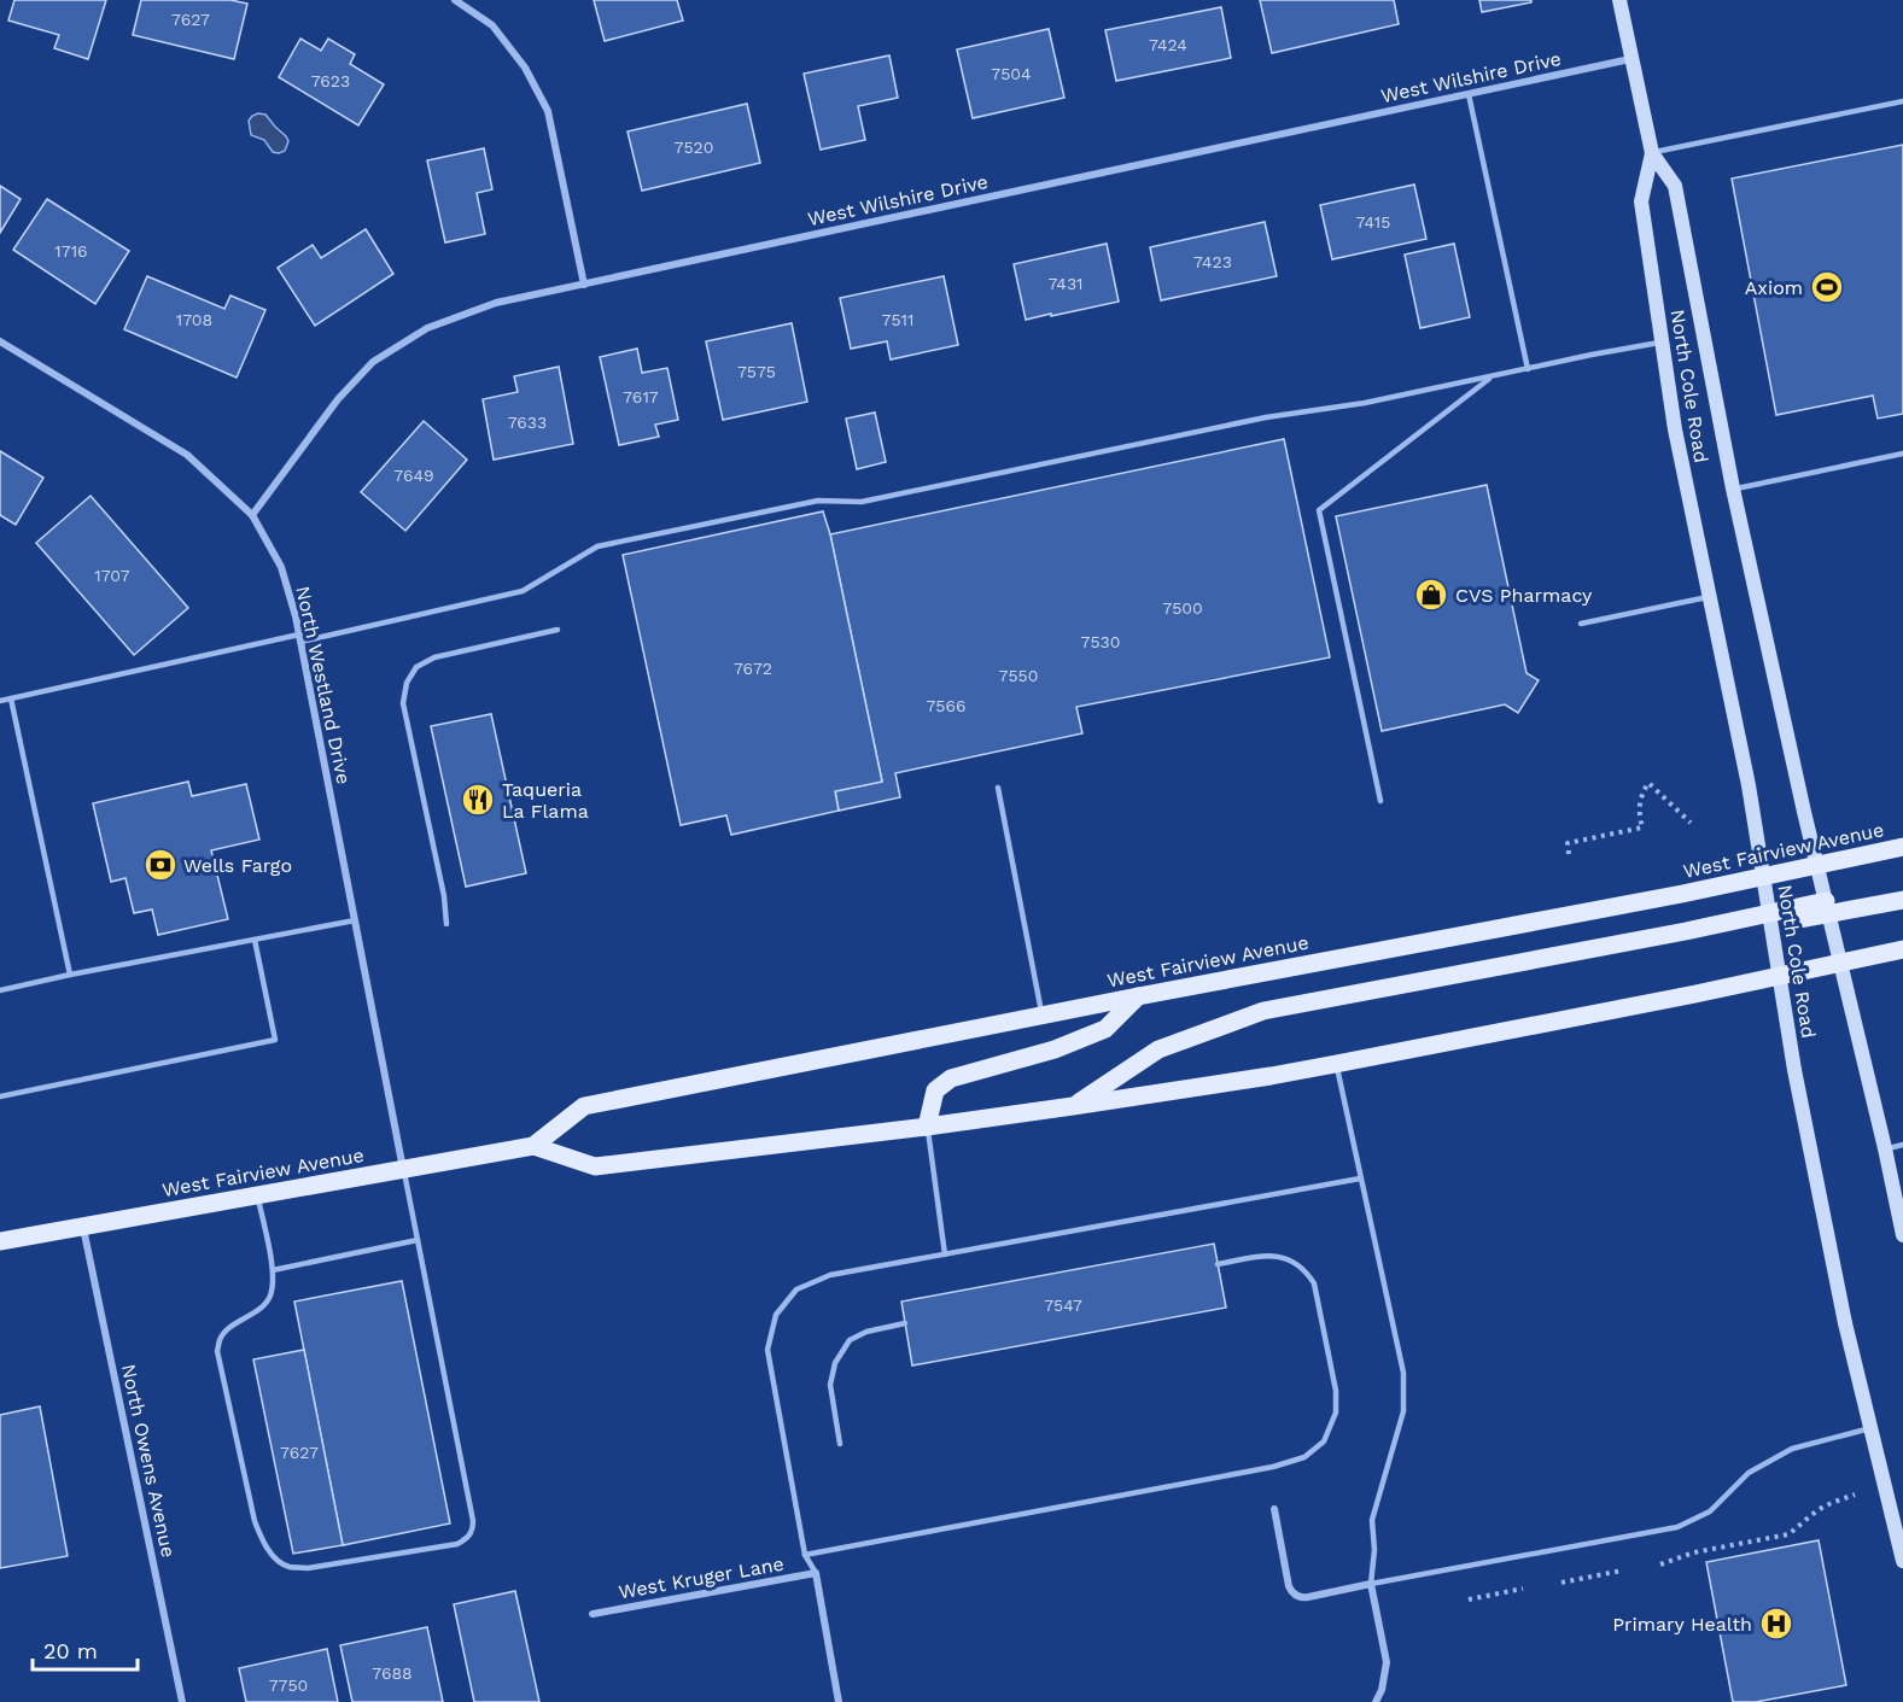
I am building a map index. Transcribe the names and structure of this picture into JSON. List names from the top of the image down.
{
  "streets": {
    "main road": ["North Cole Road", "West Fairview Avenue"],
    "street": [
      "West Wilshire Drive",
      "North Westland Drive",
      "North Owens Avenue",
      "West Kruger Lane"
    ]
  },
  "crossings": [
    ["West Wilshire Drive", "North Cole Road"],
    ["West Wilshire Drive", "North Westland Drive"],
    ["North Cole Road", "West Fairview Avenue"],
    ["North Westland Drive", "West Fairview Avenue"],
    ["West Fairview Avenue", "North Owens Avenue"]
  ],
  "places": {
    "sports": ["Axiom"],
    "shop": ["CVS Pharmacy"],
    "restaurant": ["Taqueria La Flama"],
    "bank": ["Wells Fargo"],
    "hospital": ["Primary Health"]
  },
  "house_numbers": [
    "7627",
    "7424",
    "7504",
    "7623",
    "7520",
    "7415",
    "1716",
    "7423",
    "7431",
    "1708",
    "7511",
    "7575",
    "7617",
    "7633",
    "7649",
    "1707",
    "7500",
    "7530",
    "7672",
    "7550",
    "7566",
    "7547",
    "7627",
    "7688",
    "7750"
  ],
  "scale_bar": "20 m"
}
